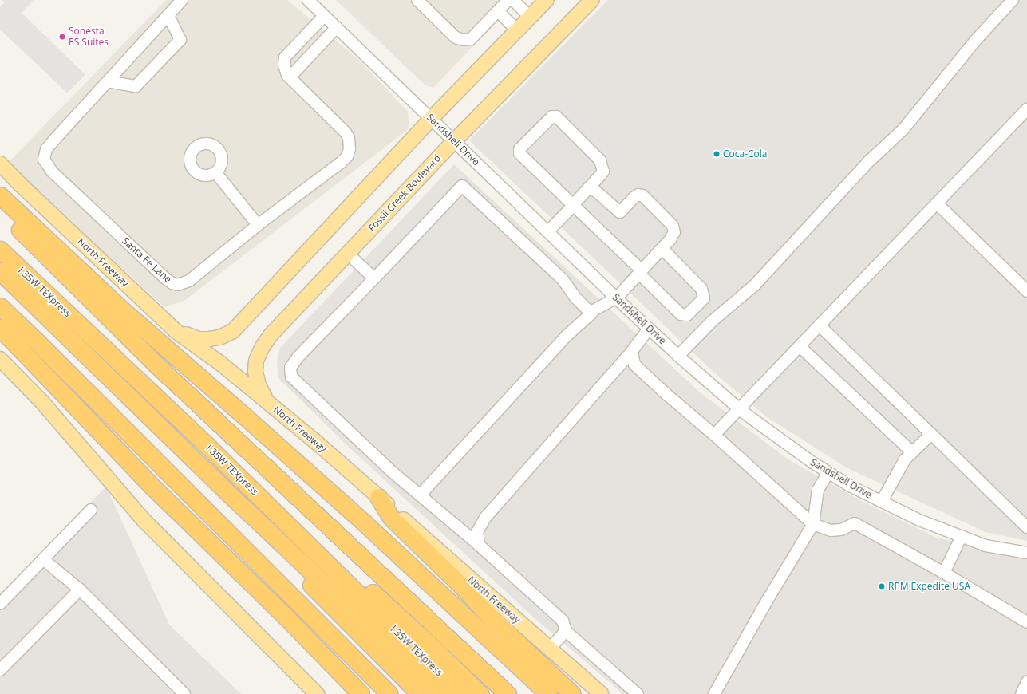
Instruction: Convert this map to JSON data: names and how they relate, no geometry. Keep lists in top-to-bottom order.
{
  "streets": {
    "highway": ["I 35W TEXpress"],
    "main road": ["Fossil Creek Boulevard", "North Freeway"],
    "street": ["Sandshell Drive", "Santa Fe Lane"]
  },
  "crossings": [
    ["Sandshell Drive", "Fossil Creek Boulevard"],
    ["Sandshell Drive", "Santa Fe Lane"],
    ["Fossil Creek Boulevard", "North Freeway"]
  ],
  "places": ["Sonesta ES Suites", "Coca-Cola", "RPM Expedite USA"]
}
